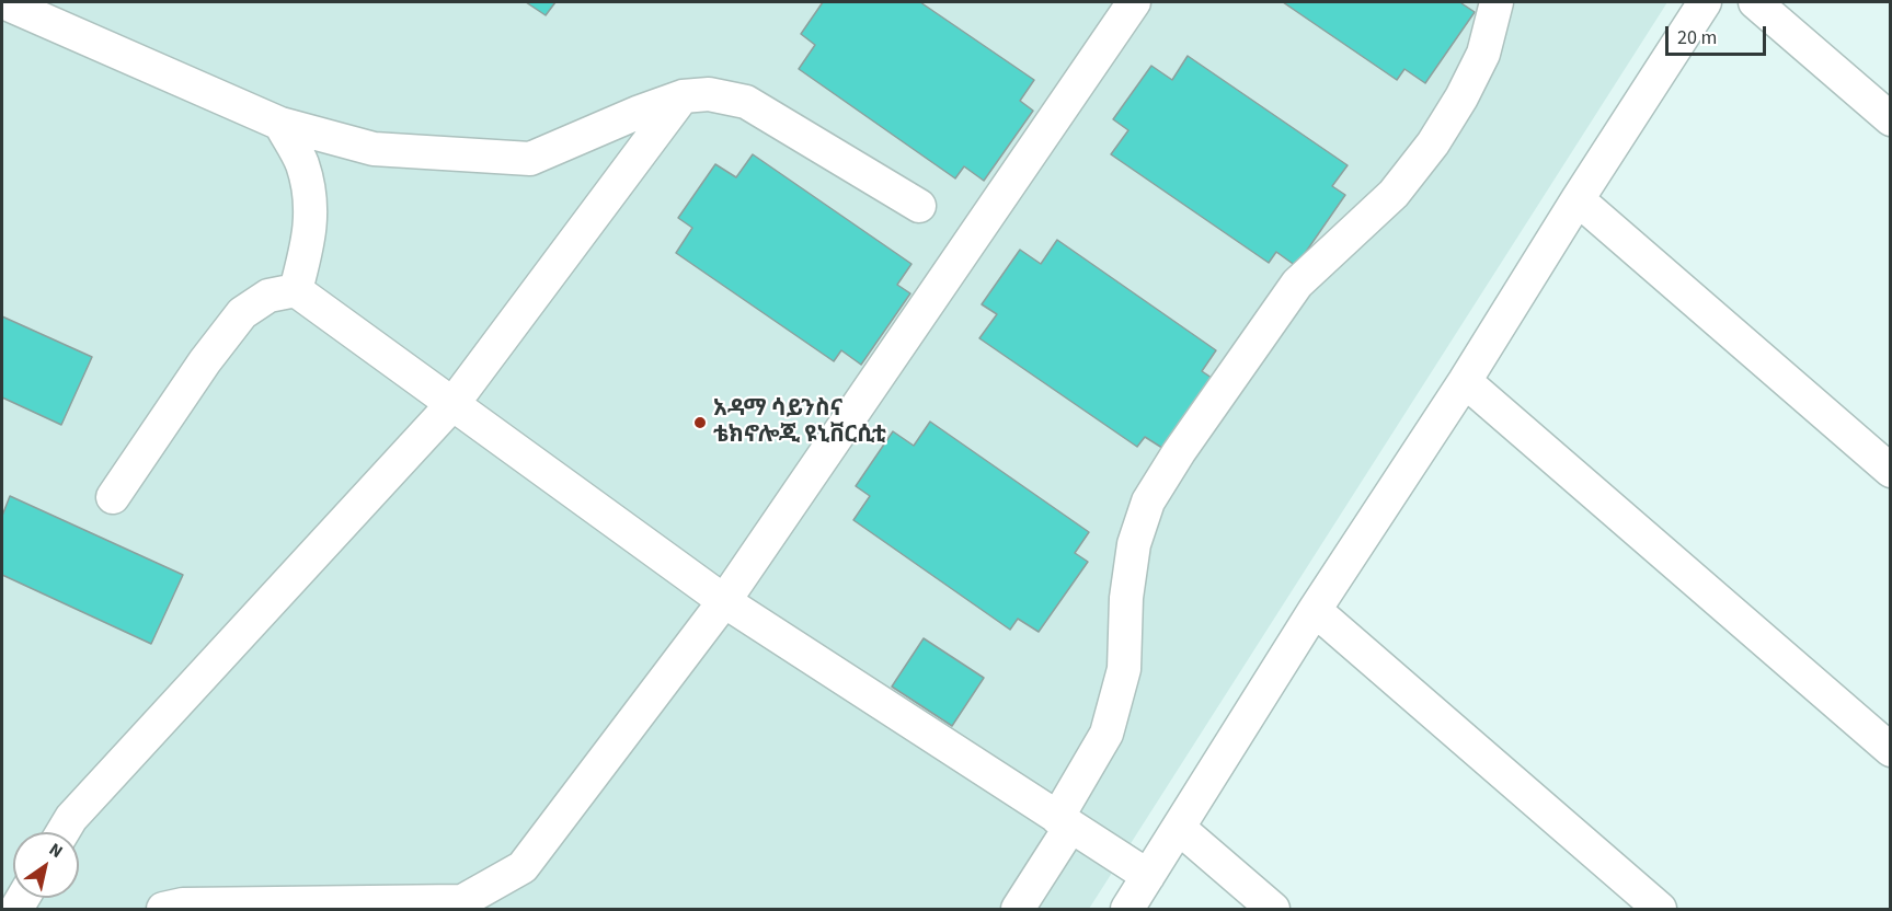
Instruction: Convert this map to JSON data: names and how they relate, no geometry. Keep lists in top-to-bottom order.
{
  "places": ["አዳማ ሳይንስና ቴክኖሎጂ ዩኒቨርሲቲ"],
  "scale_bar": "20 m",
  "north": "top right"
}
